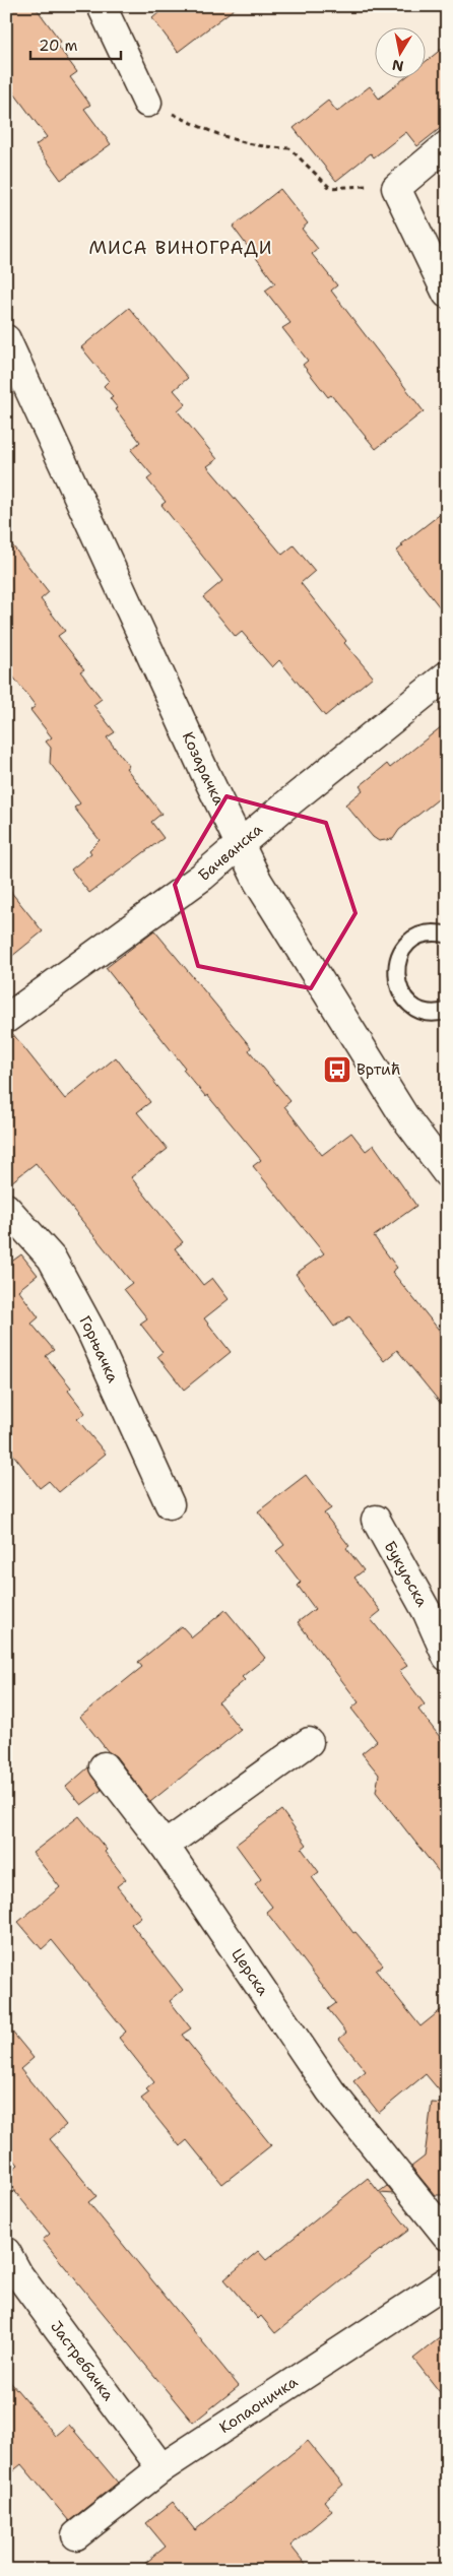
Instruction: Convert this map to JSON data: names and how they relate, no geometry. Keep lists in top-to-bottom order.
{
  "streets": {
    "street": [
      "Козарачка",
      "Бачванска",
      "Горњачка",
      "Букуљска",
      "Церска",
      "Јастребачка",
      "Копаоничка"
    ]
  },
  "crossings": [
    ["Козарачка", "Бачванска"],
    ["Јастребачка", "Копаоничка"]
  ],
  "districts": ["МИСА ВИНОГРАДИ"],
  "places": {
    "bus stop": ["Вртић"]
  },
  "scale_bar": "20 m",
  "north": "bottom"
}
